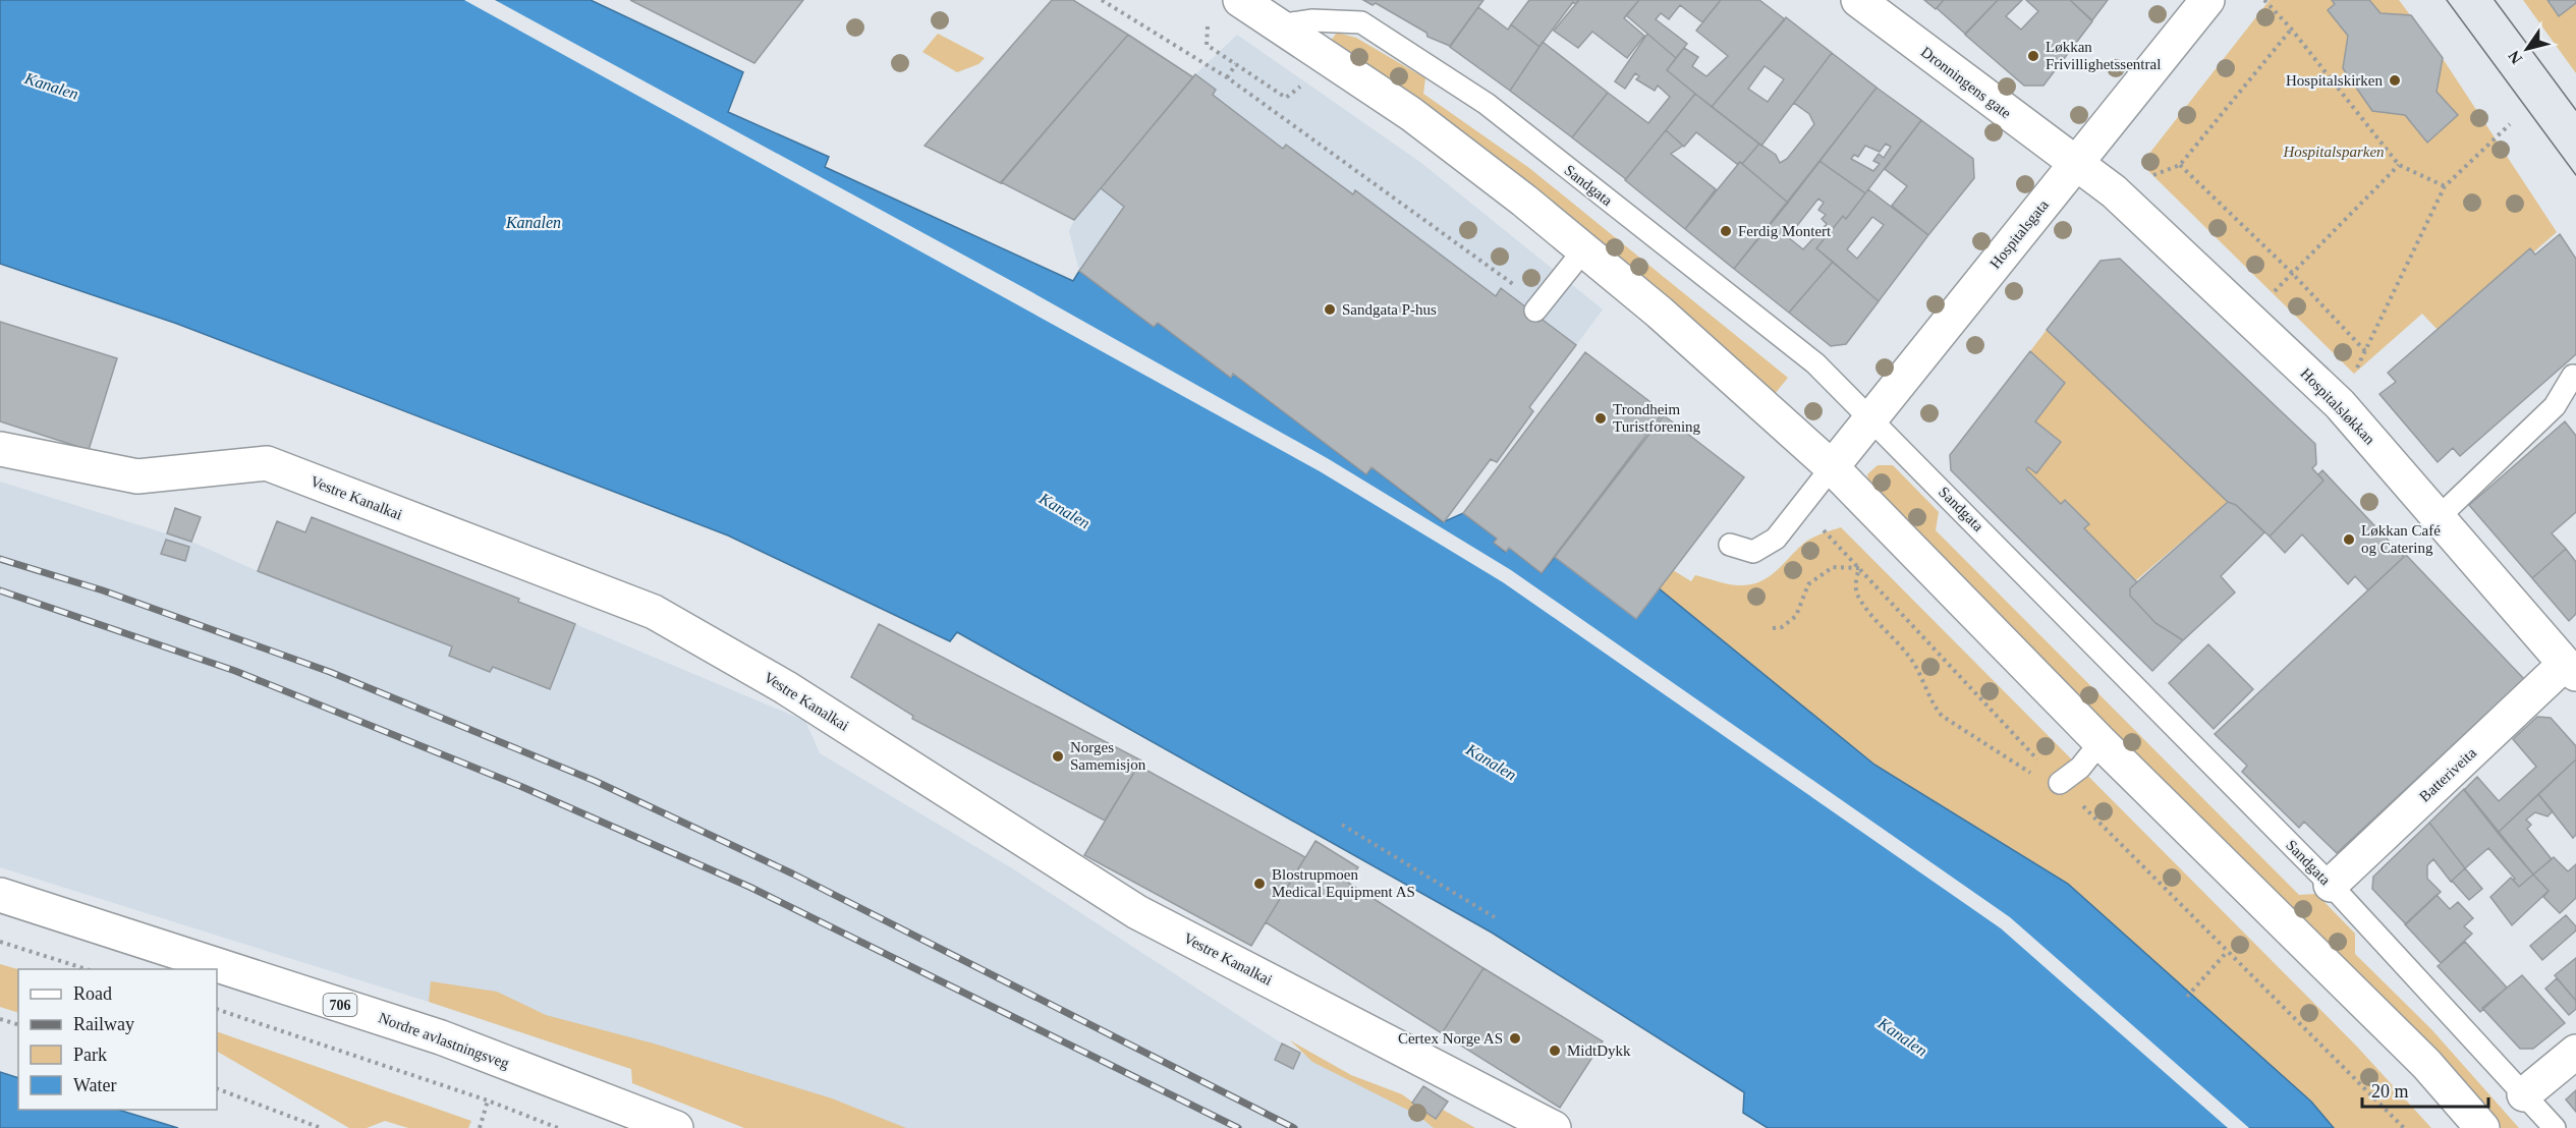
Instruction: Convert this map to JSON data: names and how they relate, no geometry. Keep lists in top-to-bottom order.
{
  "streets": {
    "main road": [
      "Dronningens gate",
      "Hospitalsgata",
      "Hospitalsløkkan",
      "Vestre Kanalkai",
      "Batteriveita",
      "706",
      "Nordre avlastningsveg"
    ],
    "lane": ["Sandgata"]
  },
  "crossings": [
    ["Dronningens gate", "Hospitalsgata"],
    ["Dronningens gate", "Hospitalsløkkan"],
    ["Sandgata", "Hospitalsgata"],
    ["Sandgata", "Batteriveita"],
    ["Hospitalsgata", "Hospitalsløkkan"],
    ["Hospitalsløkkan", "Batteriveita"]
  ],
  "water": ["Kanalen"],
  "parks": ["Hospitalsparken"],
  "places": [
    "Løkkan Frivillighetssentral",
    "Hospitalskirken",
    "Ferdig Montert",
    "Sandgata P-hus",
    "Trondheim Turistforening",
    "Løkkan Café og Catering",
    "Norges Samemisjon",
    "Blostrupmoen Medical Equipment AS",
    "Certex Norge AS",
    "MidtDykk"
  ],
  "legend": [
    "Road",
    "Railway",
    "Park",
    "Water"
  ],
  "scale_bar": "20 m",
  "north": "bottom left"
}
